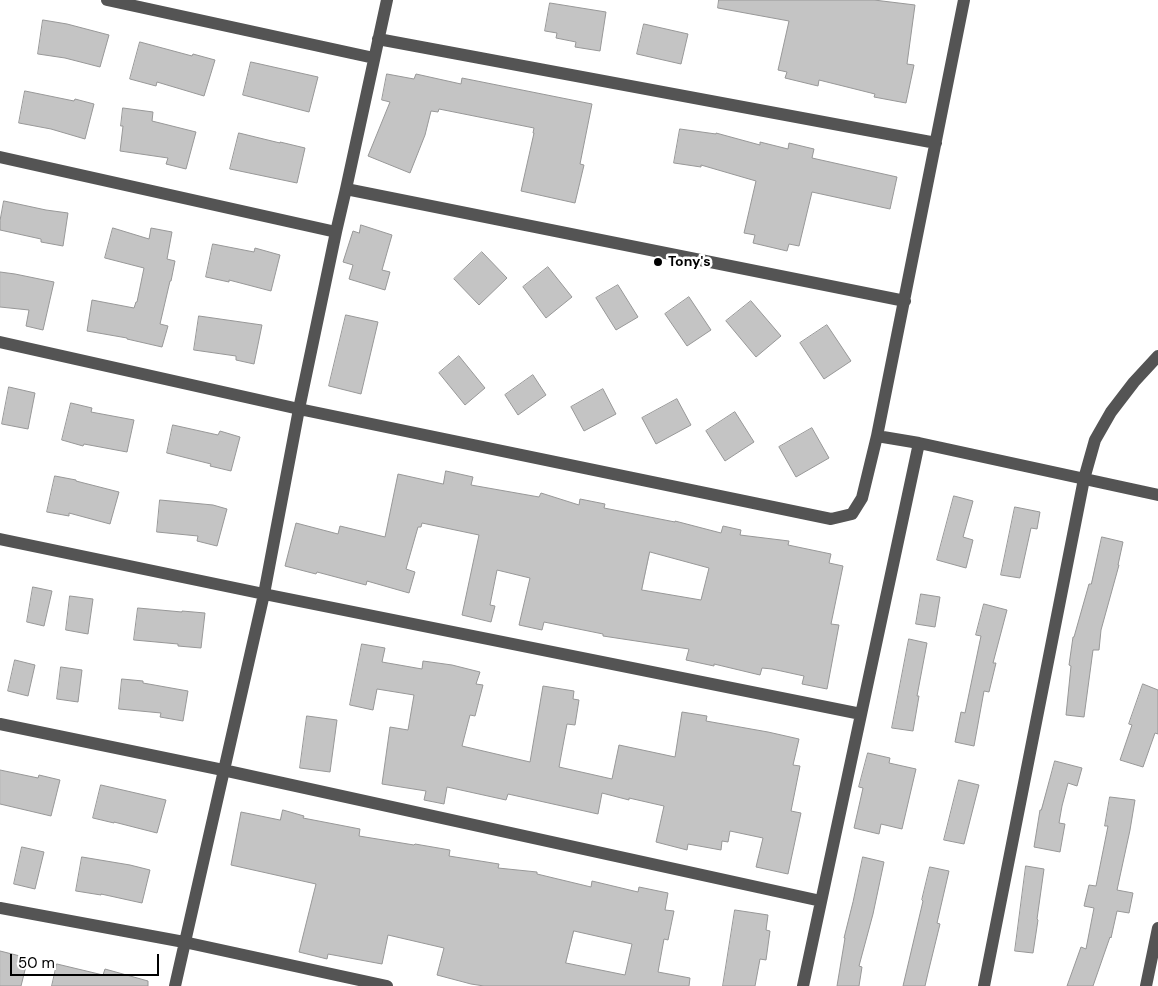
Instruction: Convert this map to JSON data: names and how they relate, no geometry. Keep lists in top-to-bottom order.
{
  "places": ["Tony's"],
  "scale_bar": "50 m"
}
